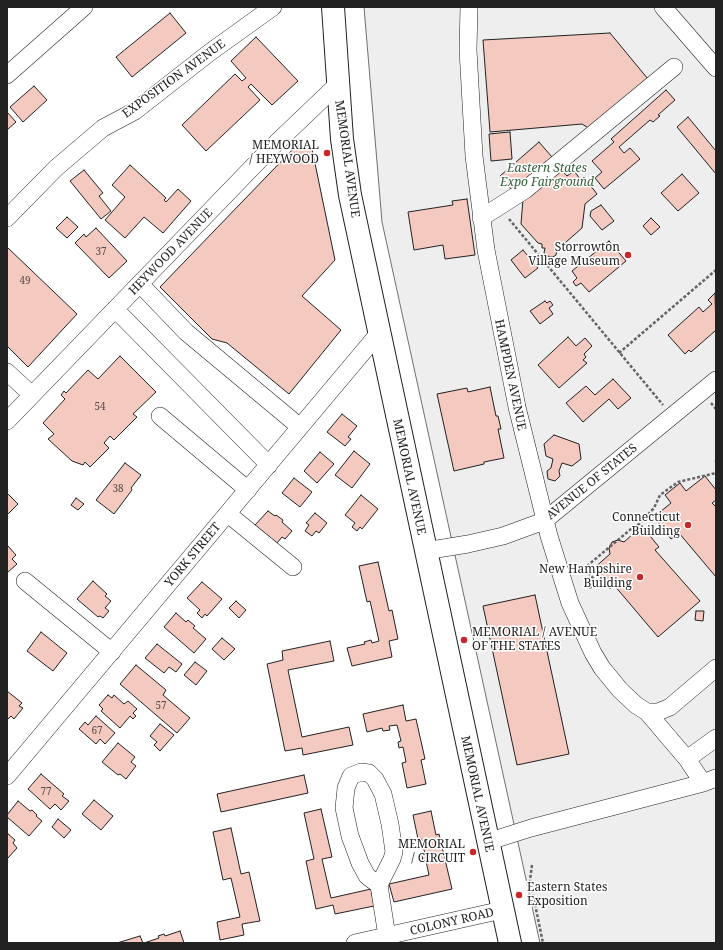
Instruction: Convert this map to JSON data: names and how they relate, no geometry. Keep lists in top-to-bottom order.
{
  "streets": {
    "main road": ["MEMORIAL AVENUE"],
    "street": [
      "EXPOSITION AVENUE",
      "HEYWOOD AVENUE",
      "HAMPDEN AVENUE",
      "AVENUE OF STATES",
      "YORK STREET",
      "COLONY ROAD"
    ]
  },
  "crossings": [
    ["MEMORIAL AVENUE", "HEYWOOD AVENUE"],
    ["MEMORIAL AVENUE", "AVENUE OF STATES"],
    ["MEMORIAL AVENUE", "YORK STREET"],
    ["MEMORIAL AVENUE", "COLONY ROAD"],
    ["HAMPDEN AVENUE", "AVENUE OF STATES"]
  ],
  "parks": ["Eastern States Expo Fairground"],
  "places": [
    "MEMORIAL / HEYWOOD",
    "Storrowton Village Museum",
    "Connecticut Building",
    "New Hampshire Building",
    "MEMORIAL / AVENUE OF THE STATES",
    "MEMORIAL / CIRCUIT",
    "Eastern States Exposition"
  ],
  "house_numbers": [
    "37",
    "49",
    "54",
    "38",
    "57",
    "67",
    "77"
  ]
}
